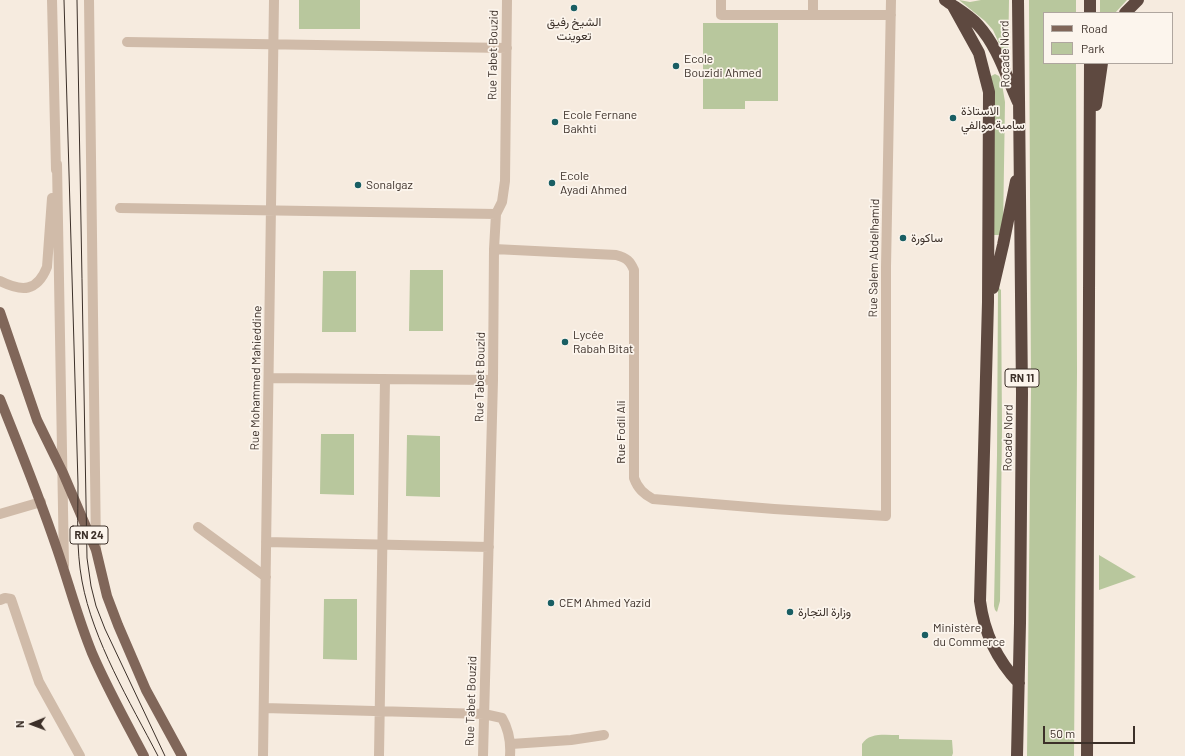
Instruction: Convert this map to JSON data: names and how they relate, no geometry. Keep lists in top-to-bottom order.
{
  "streets": {
    "highway": ["Rocade Nord", "RN 11"],
    "main road": ["RN 24"],
    "street": [
      "Rue Tabet Bouzid",
      "Rue Salem Abdelhamid",
      "Rue Mohammed Mahieddine",
      "Rue Fodil Ali"
    ]
  },
  "crossings": [
    ["Rue Tabet Bouzid", "Rue Fodil Ali"],
    ["Rue Salem Abdelhamid", "Rue Fodil Ali"]
  ],
  "places": [
    "الشيخ رفيق تعوينت",
    "Ecole Bouzidi Ahmed",
    "الاستاذة سامية موالفي",
    "Ecole Fernane Bakhti",
    "Ecole Ayadi Ahmed",
    "Sonalgaz",
    "ساكورة",
    "Lycée Rabah Bitat",
    "CEM Ahmed Yazid",
    "وزارة التجارة",
    "Ministère du Commerce"
  ],
  "legend": ["Road", "Park"],
  "scale_bar": "50 m",
  "north": "left"
}
